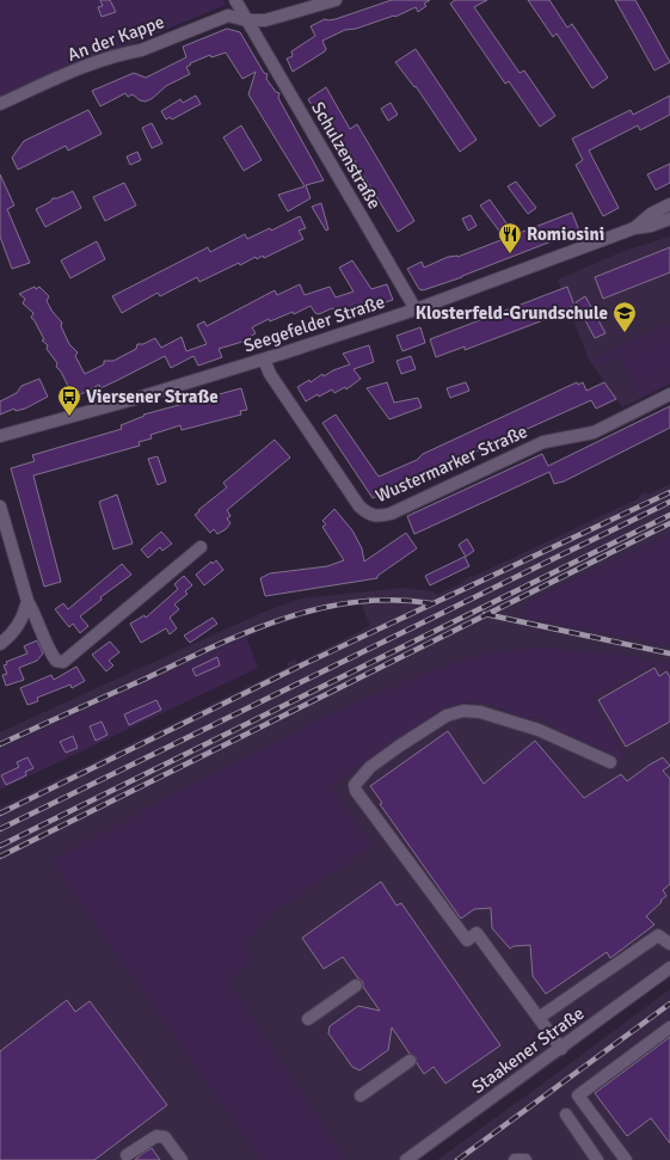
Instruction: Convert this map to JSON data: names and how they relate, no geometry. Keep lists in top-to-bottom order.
{
  "streets": {
    "street": [
      "An der Kappe",
      "Schulzenstraße",
      "Seegefelder Straße",
      "Wustermarker Straße",
      "Staakener Straße"
    ]
  },
  "crossings": [
    ["An der Kappe", "Schulzenstraße"],
    ["Schulzenstraße", "Seegefelder Straße"],
    ["Seegefelder Straße", "Wustermarker Straße"]
  ],
  "places": {
    "restaurant": ["Romiosini"],
    "school or university": ["Klosterfeld-Grundschule"],
    "bus stop": ["Viersener Straße"]
  }
}
